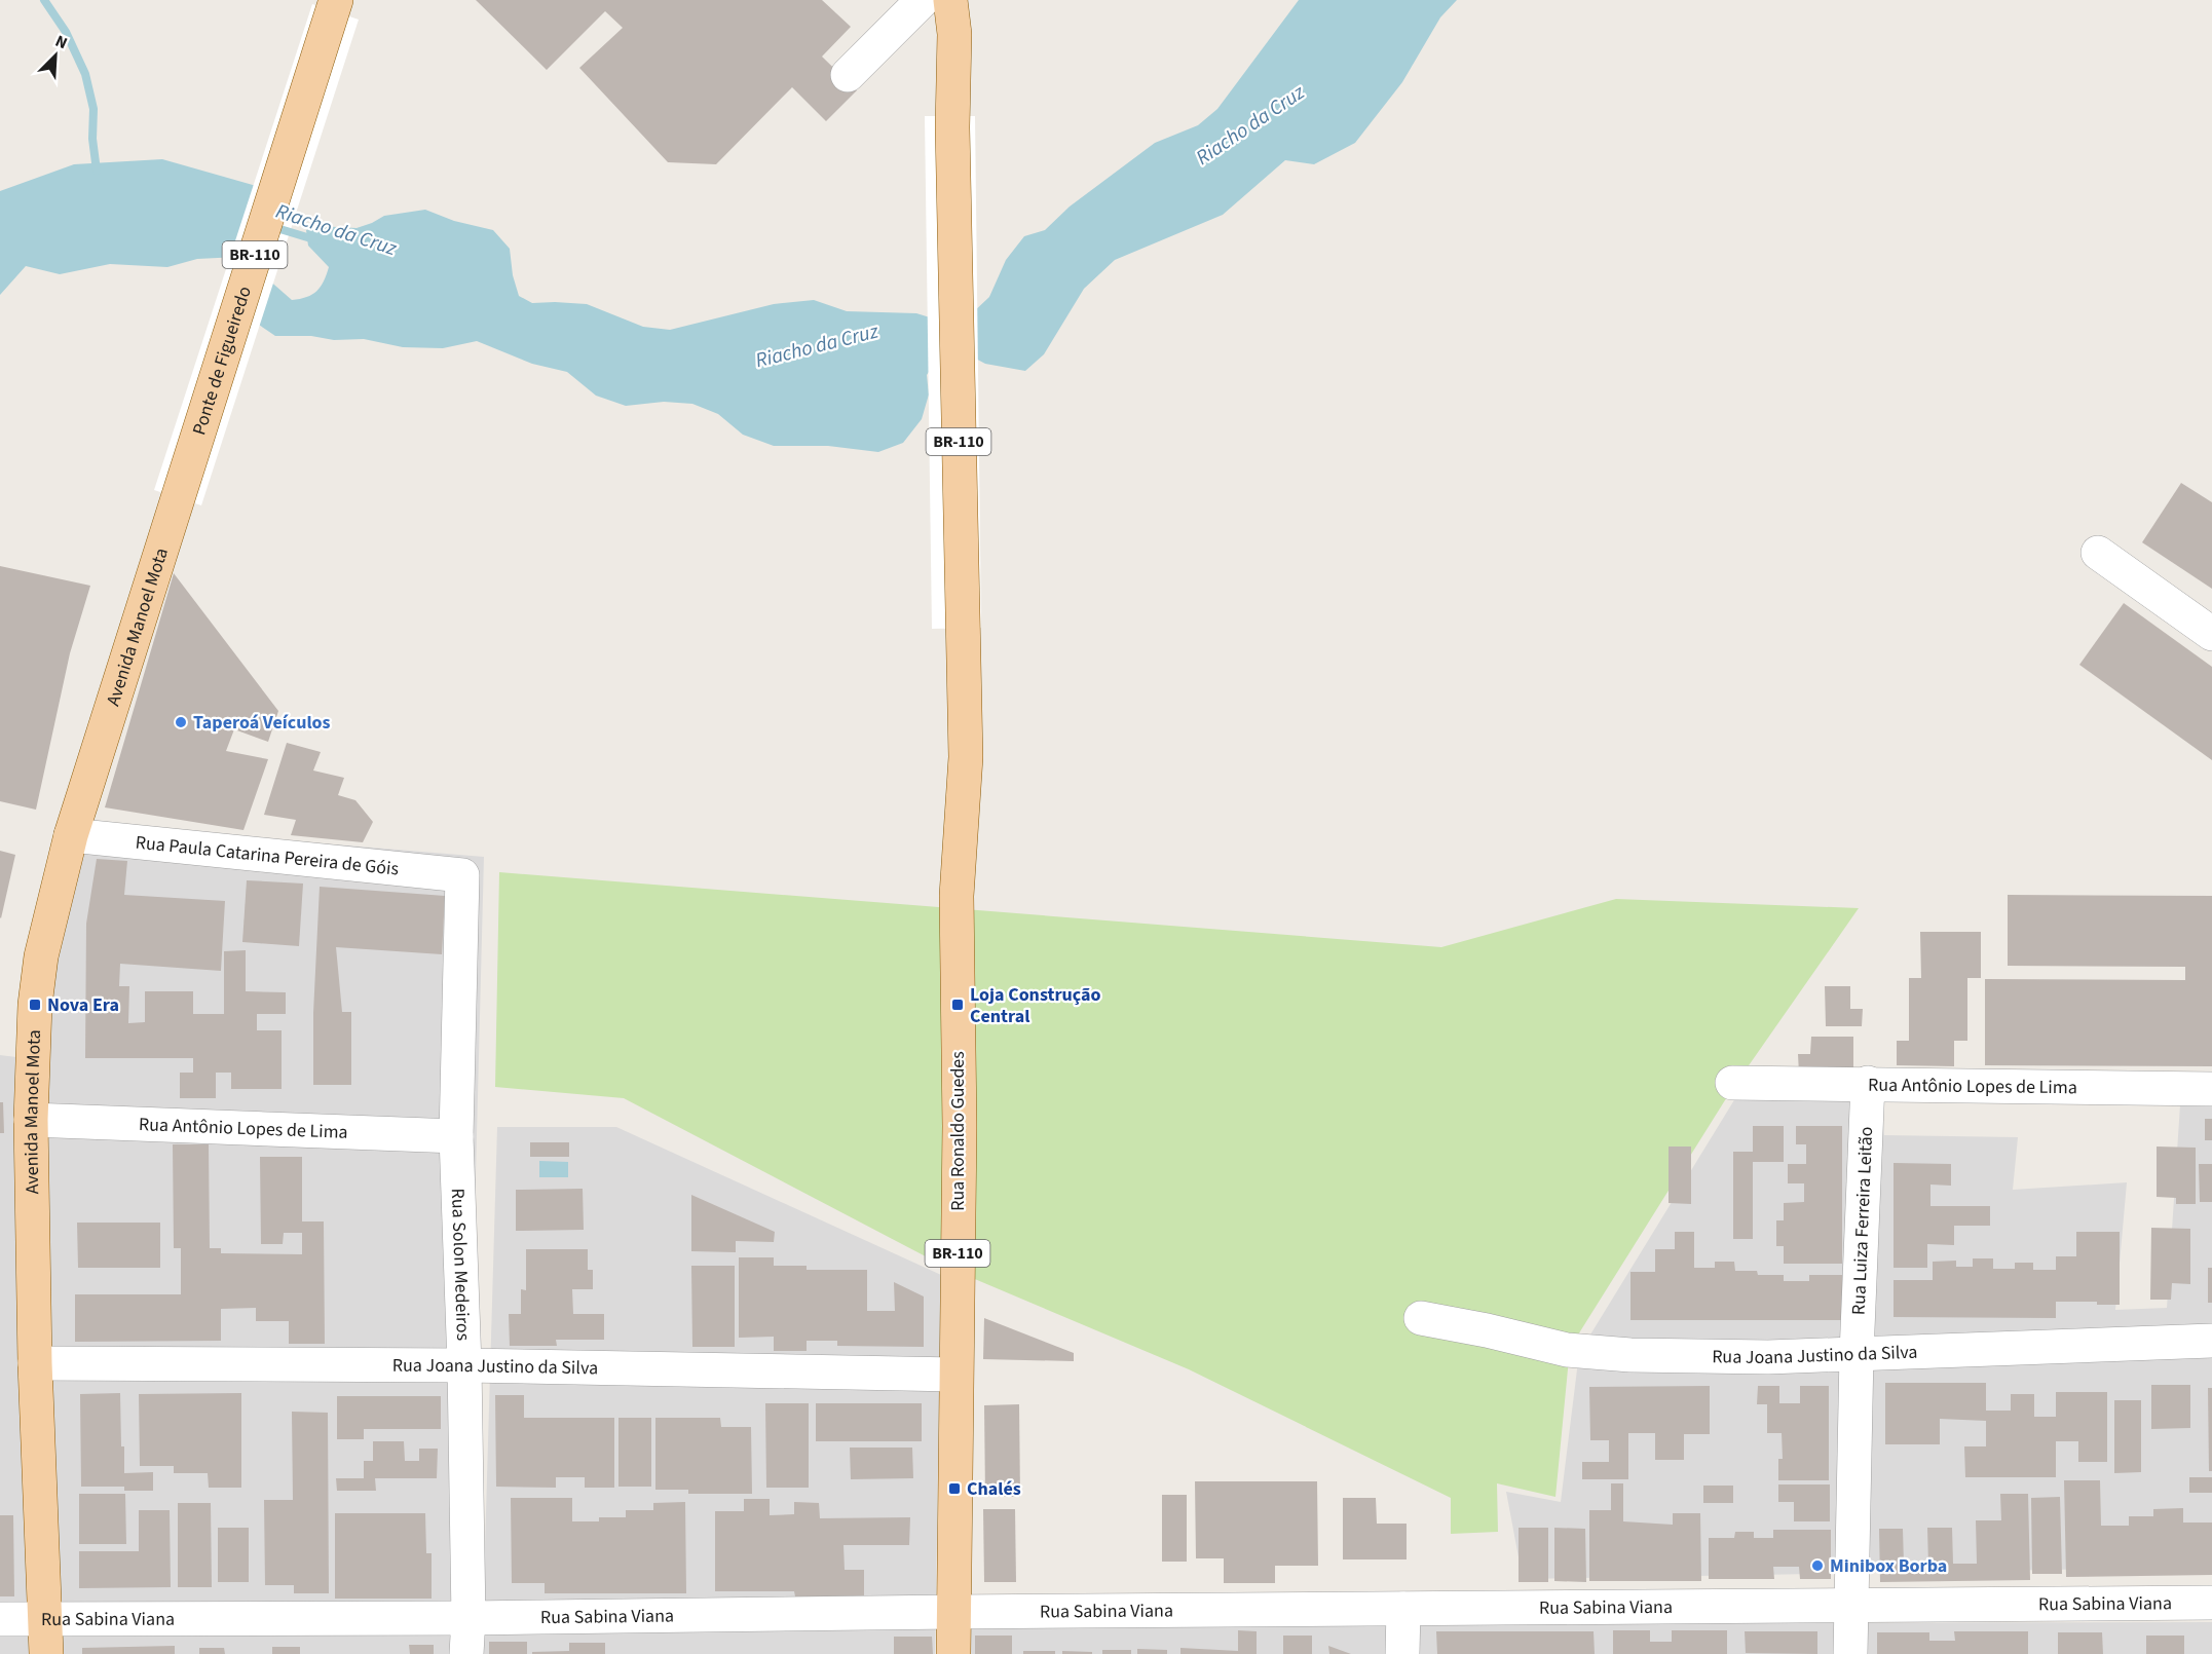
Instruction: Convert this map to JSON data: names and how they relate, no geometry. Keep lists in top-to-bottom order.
{
  "streets": {
    "main road": [
      "BR-110",
      "Ponte de Figueiredo",
      "Avenida Manoel Mota",
      "Rua Ronaldo Guedes"
    ],
    "street": [
      "Rua Paula Catarina Pereira de Góis",
      "Rua Antônio Lopes de Lima",
      "Rua Luiza Ferreira Leitão",
      "Rua Solon Medeiros",
      "Rua Joana Justino da Silva",
      "Rua Sabina Viana"
    ]
  },
  "crossings": [
    ["Ponte de Figueiredo", "Avenida Manoel Mota"],
    ["Avenida Manoel Mota", "Rua Paula Catarina Pereira de Góis"],
    ["Avenida Manoel Mota", "Rua Antônio Lopes de Lima"],
    ["Avenida Manoel Mota", "Rua Joana Justino da Silva"],
    ["Avenida Manoel Mota", "Rua Sabina Viana"],
    ["Rua Paula Catarina Pereira de Góis", "Rua Solon Medeiros"],
    ["Rua Antônio Lopes de Lima", "Rua Luiza Ferreira Leitão"],
    ["Rua Antônio Lopes de Lima", "Rua Solon Medeiros"],
    ["Rua Ronaldo Guedes", "Rua Joana Justino da Silva"],
    ["Rua Ronaldo Guedes", "Rua Sabina Viana"],
    ["Rua Luiza Ferreira Leitão", "Rua Joana Justino da Silva"],
    ["Rua Luiza Ferreira Leitão", "Rua Sabina Viana"],
    ["Rua Solon Medeiros", "Rua Joana Justino da Silva"],
    ["Rua Solon Medeiros", "Rua Sabina Viana"]
  ],
  "water": ["Riacho da Cruz"],
  "places": {
    "other": ["Taperoá Veículos", "Minibox Borba"],
    "transit": ["Nova Era", "Loja Construção Central", "Chalés"]
  },
  "north": "top right"
}
